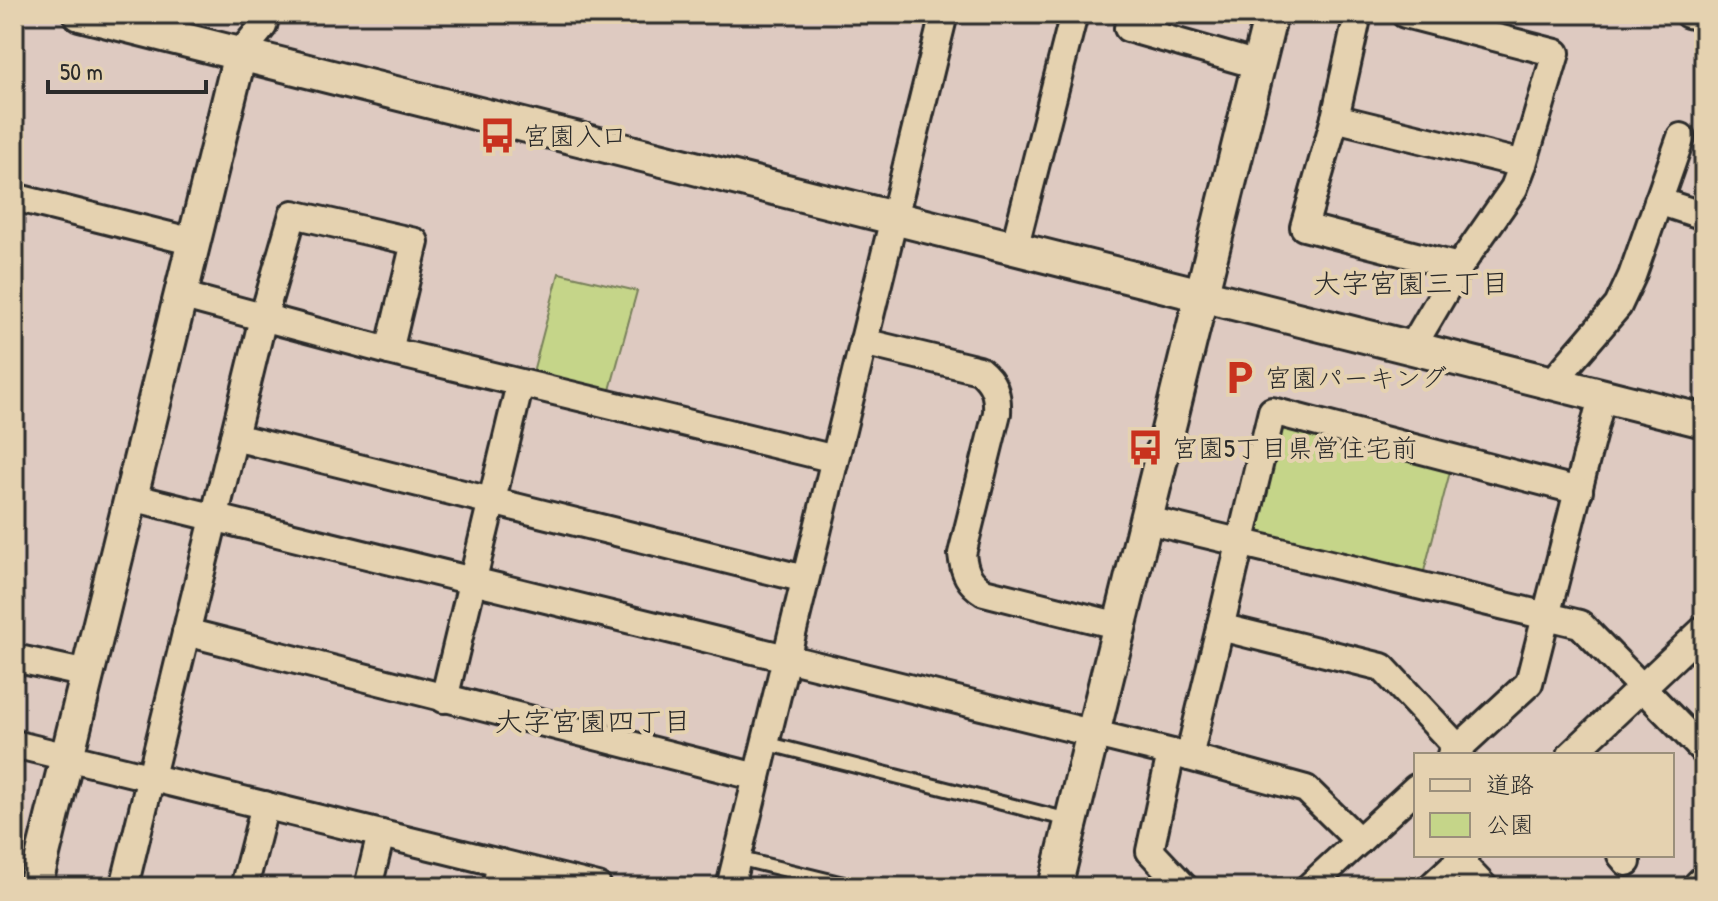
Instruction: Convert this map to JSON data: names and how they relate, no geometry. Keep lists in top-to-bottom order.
{
  "districts": ["大字宮園三丁目", "大字宮園四丁目"],
  "places": {
    "bus stop": ["宮園入口", "宮園5丁目県営住宅前"],
    "parking": ["宮園パーキング"]
  },
  "legend": ["道路", "公園"],
  "scale_bar": "50 m"
}
